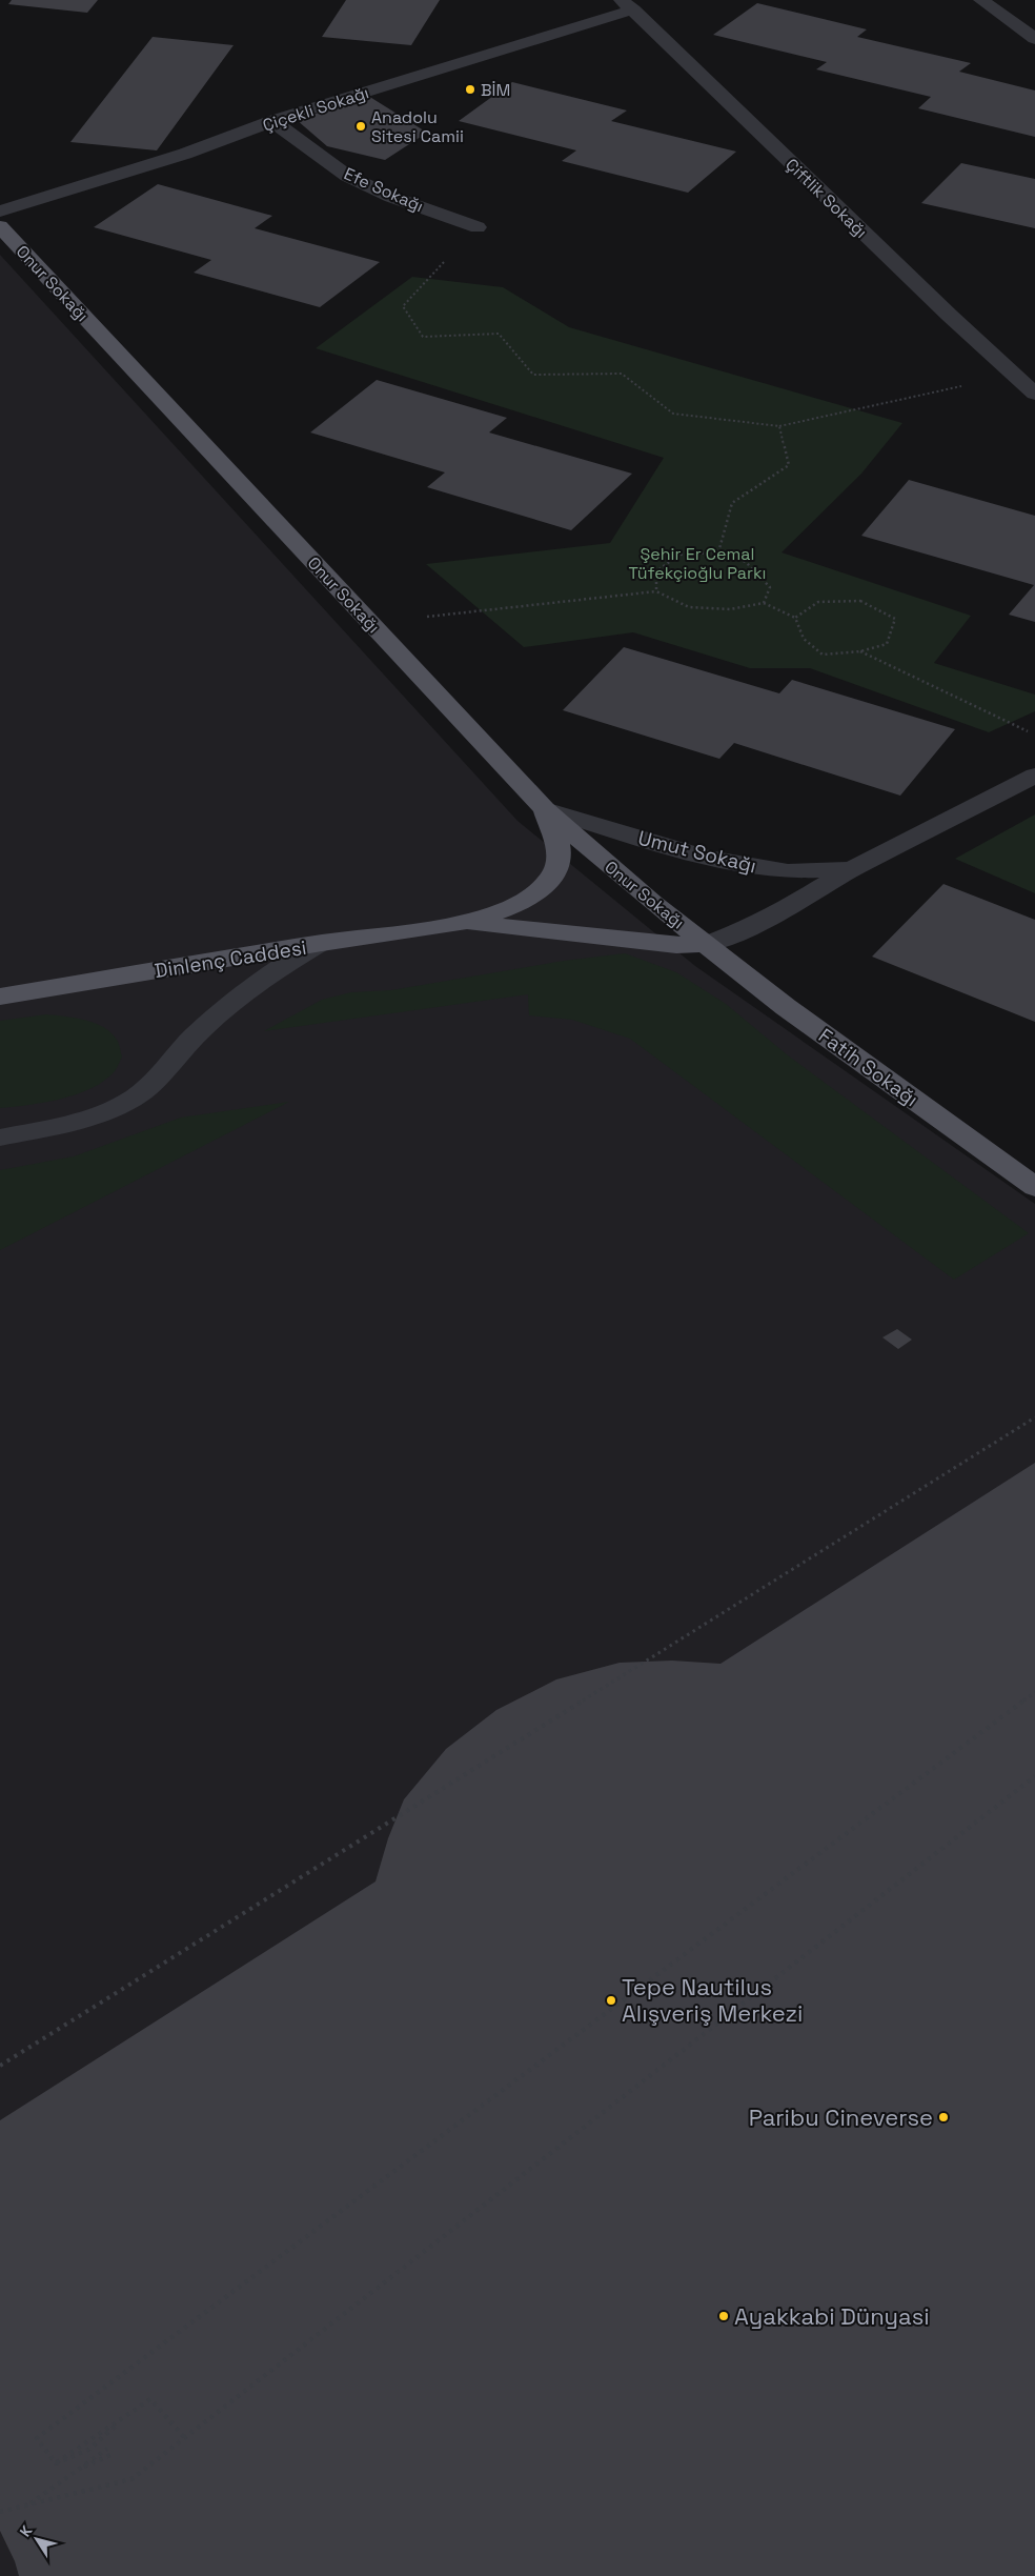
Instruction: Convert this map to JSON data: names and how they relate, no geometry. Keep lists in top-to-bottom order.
{
  "streets": {
    "main road": ["Onur Sokağı", "Dinlenç Caddesi", "Fatih Sokağı"],
    "street": [
      "Çiçekli Sokağı",
      "Efe Sokağı",
      "Çiftlik Sokağı",
      "Umut Sokağı"
    ]
  },
  "crossings": [
    ["Çiçekli Sokağı", "Efe Sokağı"],
    ["Çiçekli Sokağı", "Çiftlik Sokağı"],
    ["Onur Sokağı", "Umut Sokağı"],
    ["Onur Sokağı", "Dinlenç Caddesi"],
    ["Onur Sokağı", "Fatih Sokağı"],
    ["Umut Sokağı", "Dinlenç Caddesi"],
    ["Umut Sokağı", "Fatih Sokağı"],
    ["Dinlenç Caddesi", "Fatih Sokağı"]
  ],
  "parks": ["Şehir Er Cemal Tüfekçioğlu Parkı"],
  "places": [
    "BİM",
    "Anadolu Sitesi Camii",
    "Tepe Nautilus Alışveriş Merkezi",
    "Paribu Cineverse",
    "Ayakkabi Dünyasi"
  ],
  "north": "top left"
}
